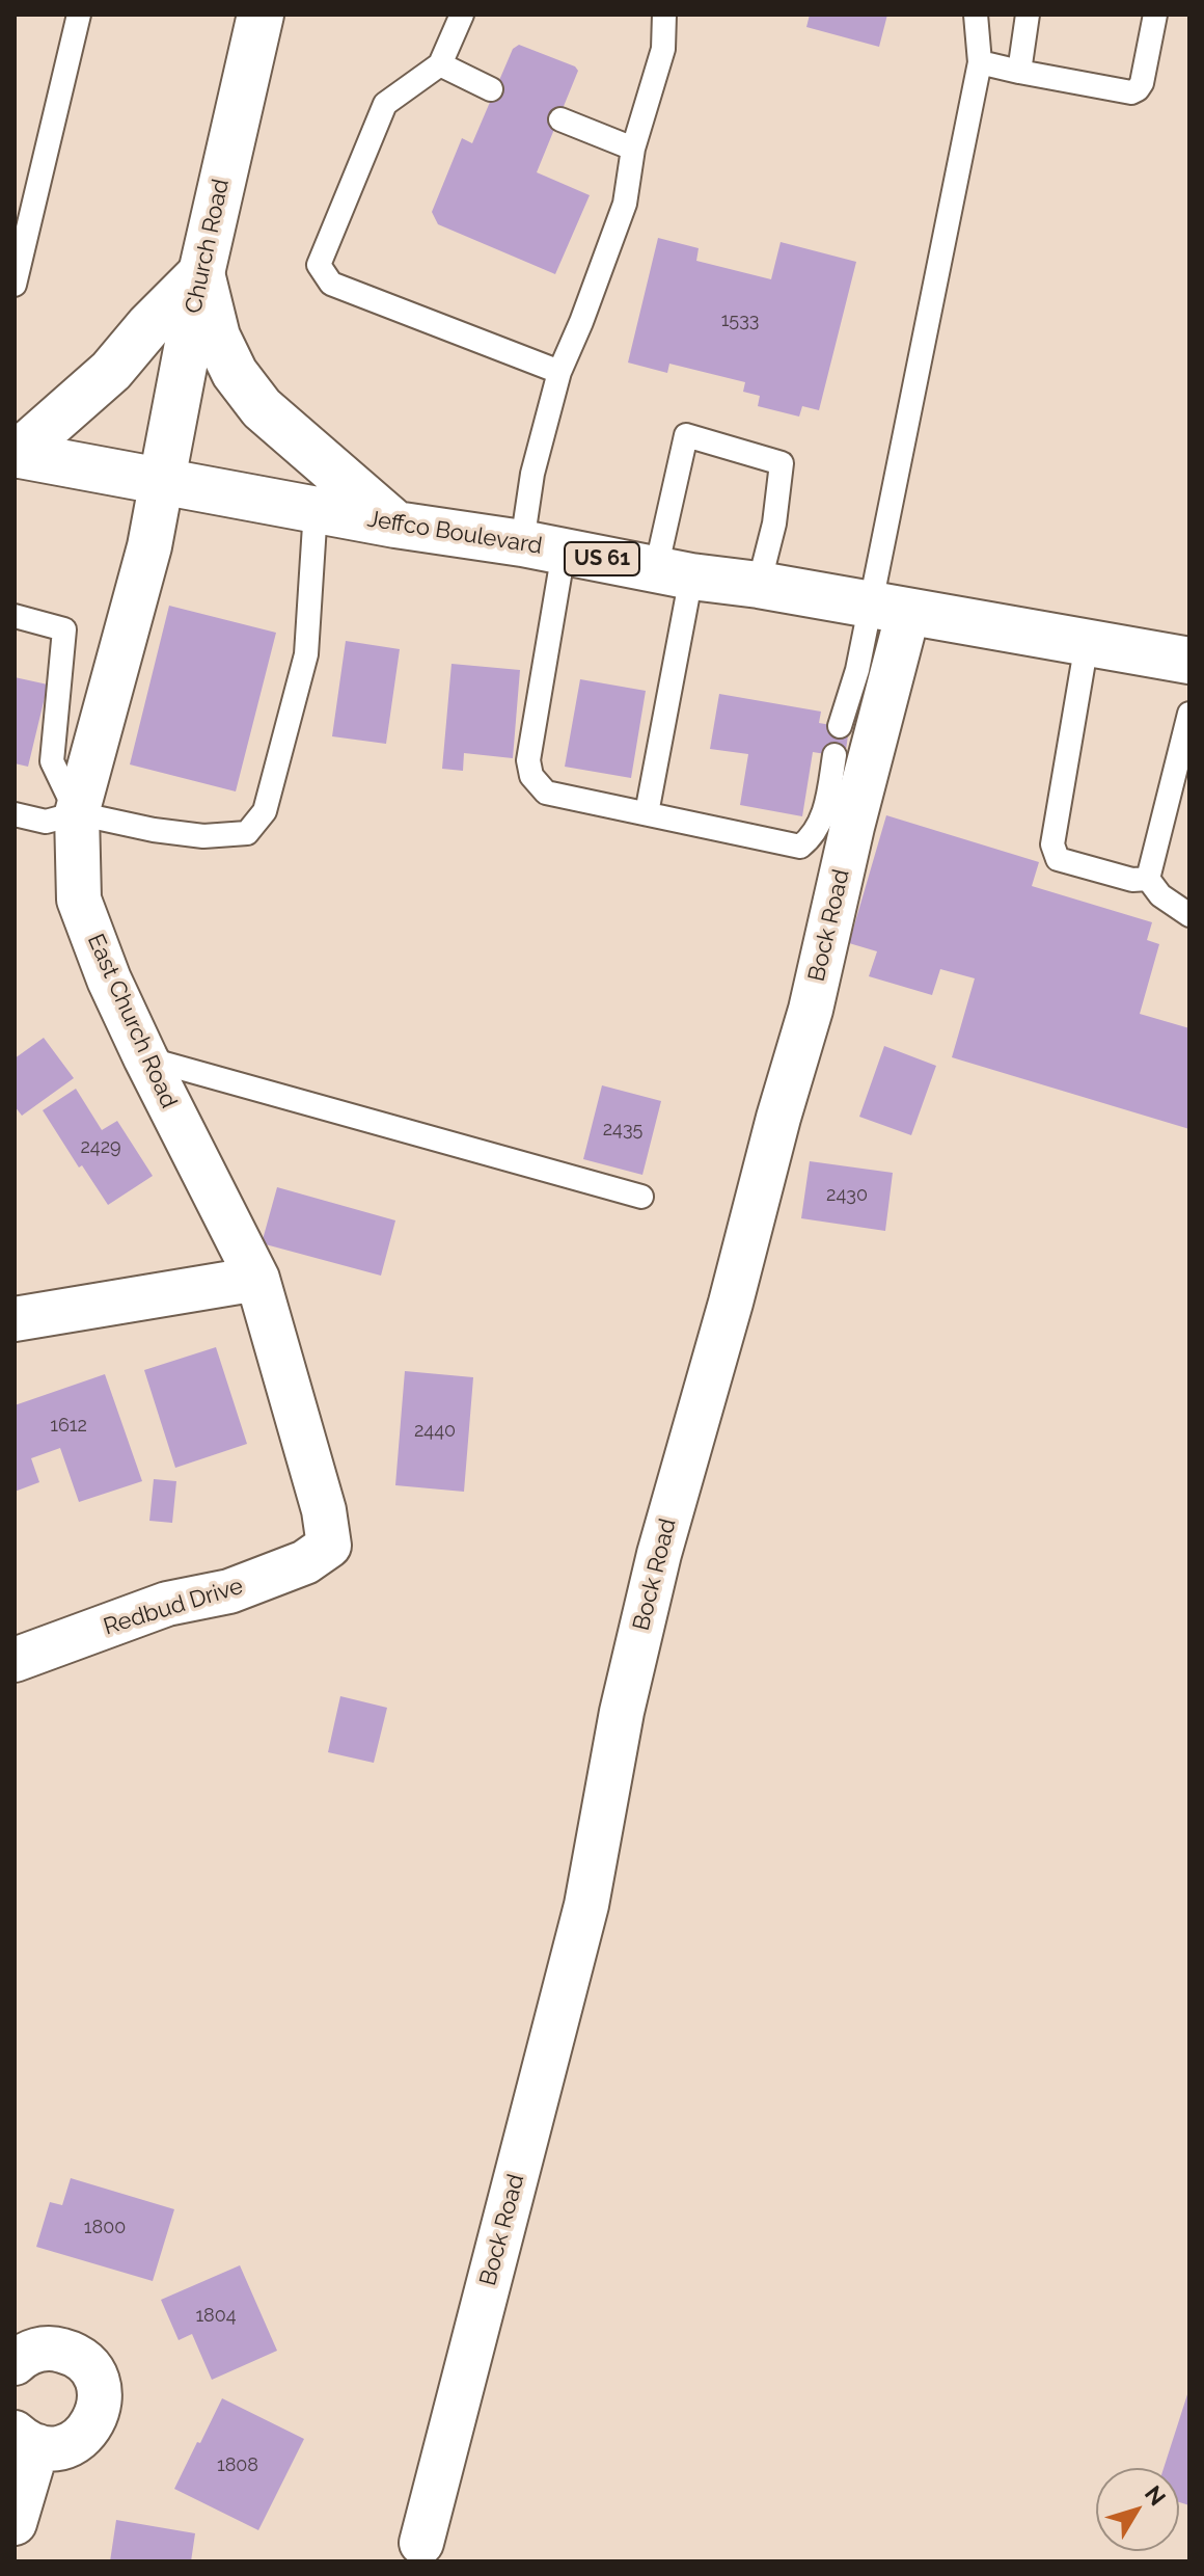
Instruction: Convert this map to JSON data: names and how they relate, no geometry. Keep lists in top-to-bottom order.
{
  "streets": {
    "main road": ["Church Road", "Jeffco Boulevard", "US 61"],
    "street": ["Bock Road", "East Church Road", "Redbud Drive"]
  },
  "crossings": [
    ["Church Road", "Jeffco Boulevard"],
    ["Church Road", "East Church Road"],
    ["Jeffco Boulevard", "Bock Road"],
    ["Jeffco Boulevard", "East Church Road"],
    ["East Church Road", "Redbud Drive"]
  ],
  "house_numbers": [
    "1533",
    "2435",
    "2429",
    "2430",
    "1612",
    "2440",
    "1800",
    "1804",
    "1808"
  ],
  "north": "top right"
}
